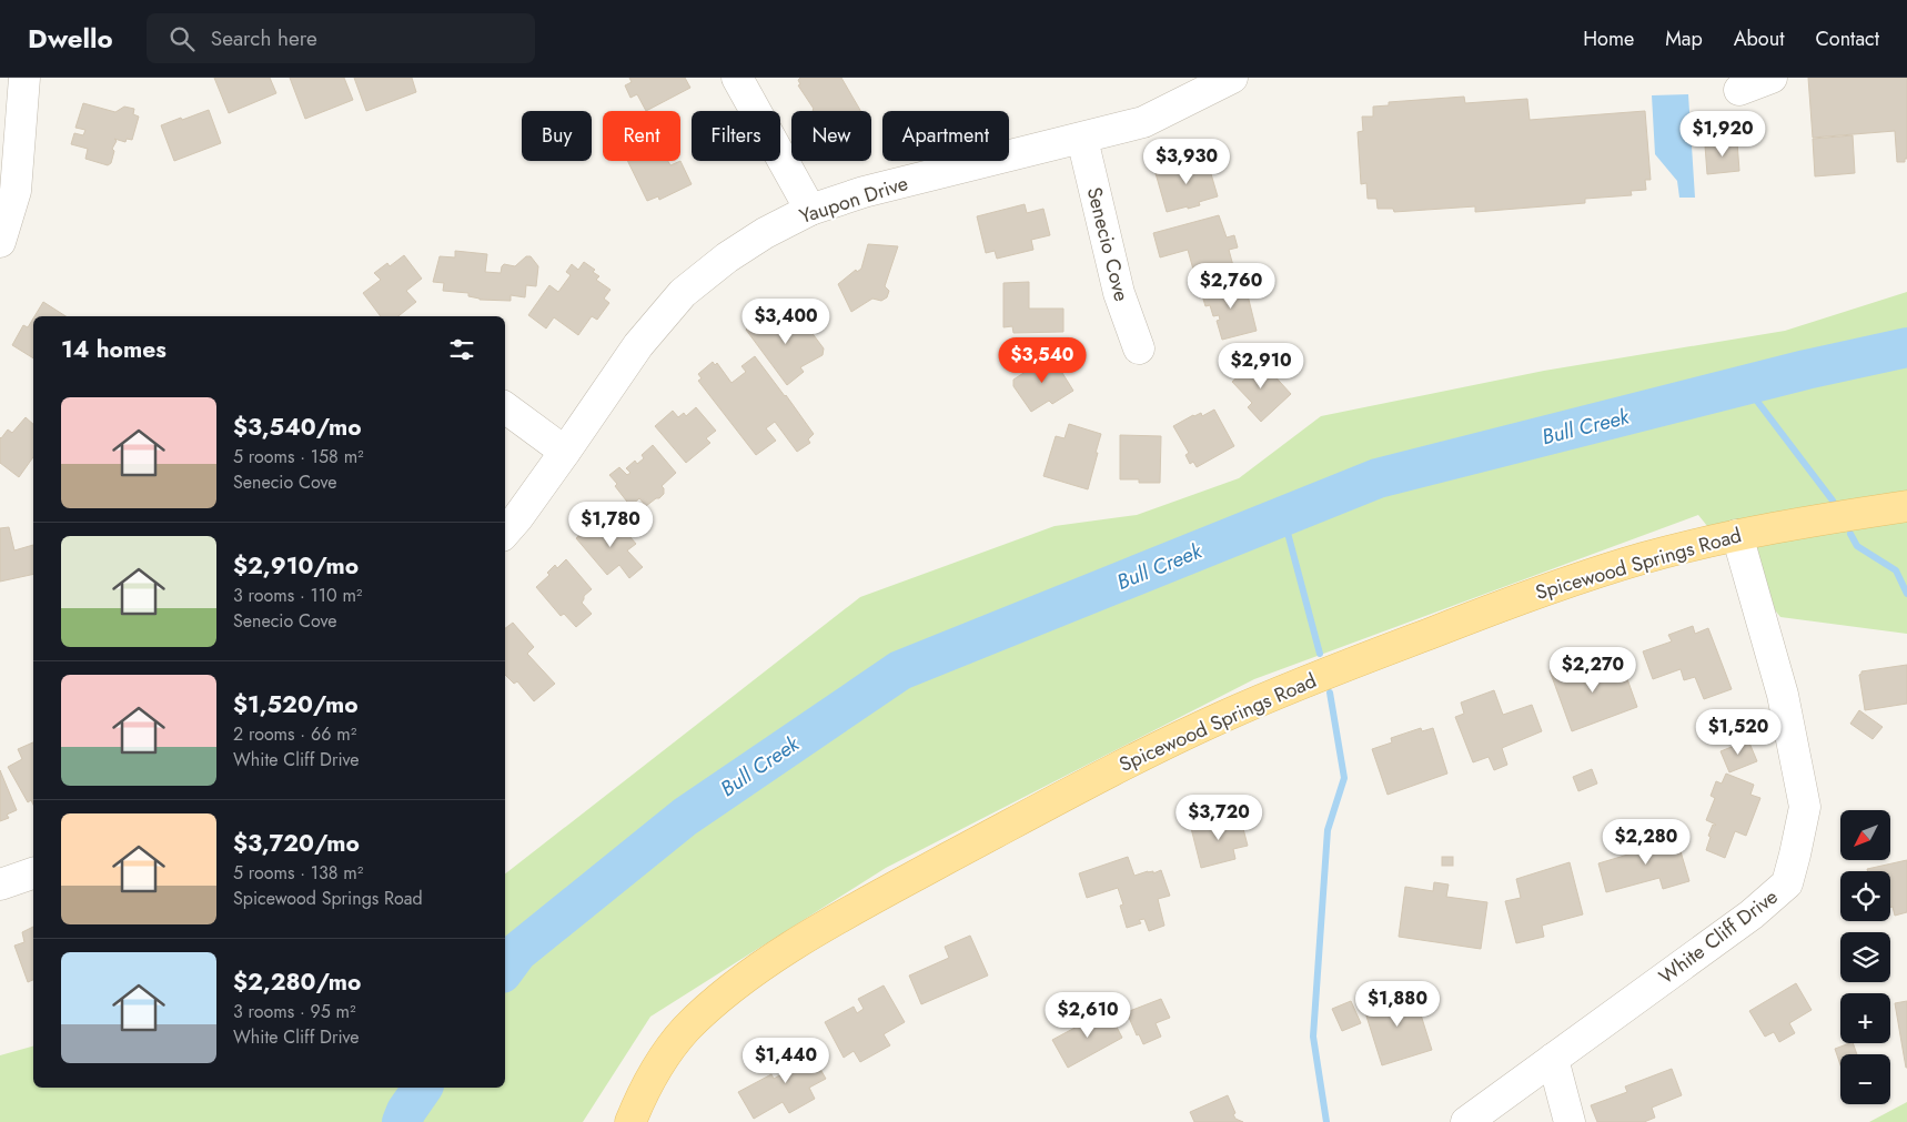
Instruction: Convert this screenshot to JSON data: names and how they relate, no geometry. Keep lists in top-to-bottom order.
{
  "streets": {
    "main road": ["Spicewood Springs Road"],
    "street": ["Yaupon Drive", "Senecio Cove", "White Cliff Drive"]
  },
  "crossings": [
    ["Yaupon Drive", "Senecio Cove"],
    ["Spicewood Springs Road", "White Cliff Drive"]
  ],
  "water": ["Bull Creek"],
  "north": "bottom left",
  "page": {
    "header": "Dwello",
    "search": "Search here",
    "nav": [
      "Home",
      "Map",
      "About",
      "Contact"
    ],
    "price": [
      "$1,920",
      "$3,930",
      "$2,760",
      "$3,400",
      "$3,540",
      "$2,910",
      "$1,780",
      "$2,270",
      "$1,520",
      "$3,720",
      "$2,280",
      "$1,880",
      "$2,610",
      "$1,440"
    ],
    "chip": [
      "Buy",
      "Rent",
      "Filters",
      "New",
      "Apartment"
    ],
    "heading": "14 homes",
    "list": [
      {
        "name": "$3,540/mo",
        "note": "5 rooms · 158 m² · Senecio Cove"
      },
      {
        "name": "$2,910/mo",
        "note": "3 rooms · 110 m² · Senecio Cove"
      },
      {
        "name": "$1,520/mo",
        "note": "2 rooms · 66 m² · White Cliff Drive"
      },
      {
        "name": "$3,720/mo",
        "note": "5 rooms · 138 m² · Spicewood Springs Road"
      },
      {
        "name": "$2,280/mo",
        "note": "3 rooms · 95 m² · White Cliff Drive"
      }
    ],
    "map_buttons": ["+", "−"]
  }
}
